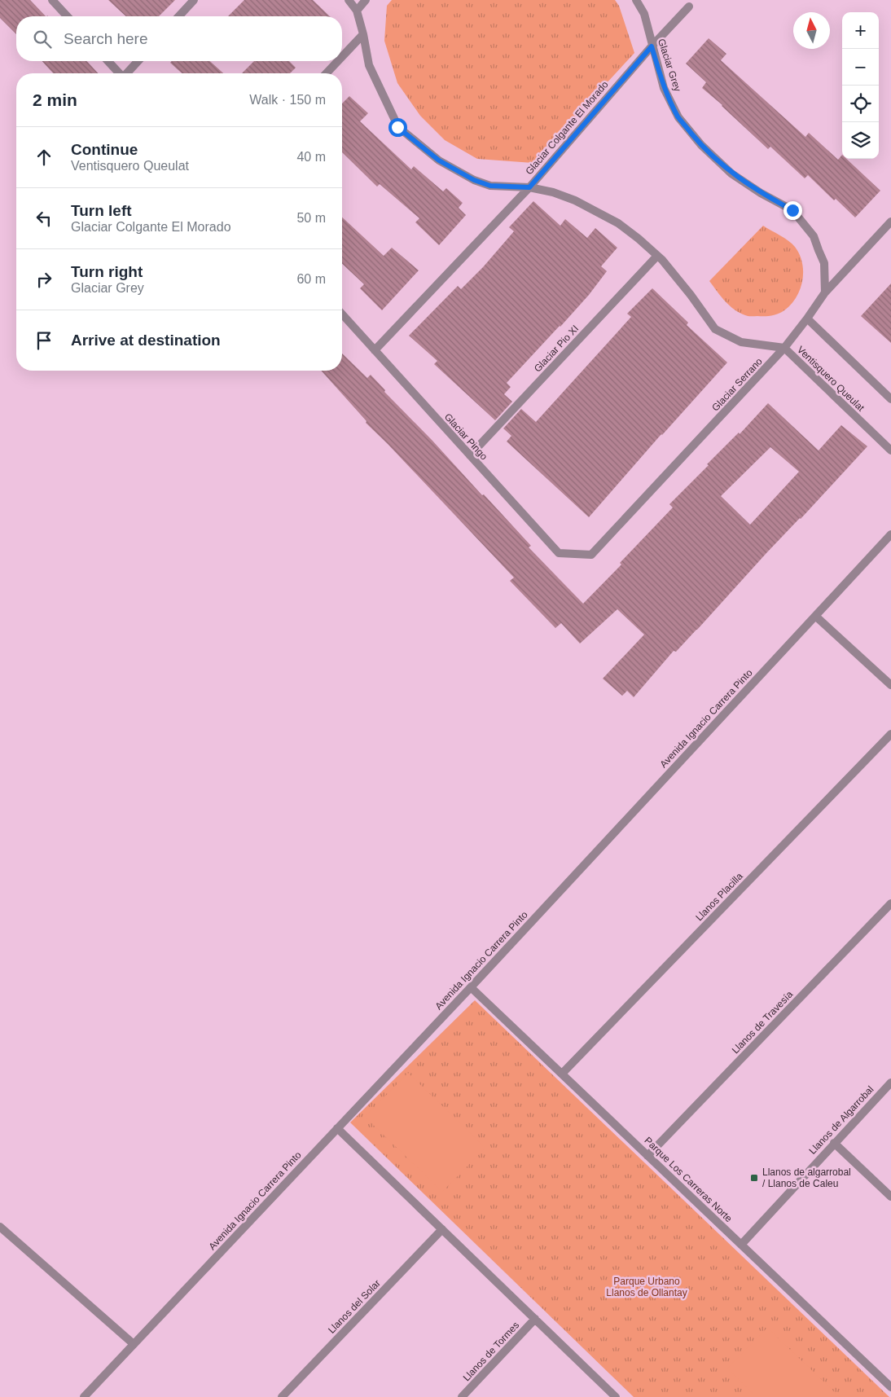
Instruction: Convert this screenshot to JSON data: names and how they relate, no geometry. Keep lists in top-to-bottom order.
{
  "streets": {
    "street": [
      "Glaciar Grey",
      "Glaciar Colgante El Morado",
      "Glaciar Pio XI",
      "Ventisquero Queulat",
      "Glaciar Serrano",
      "Glaciar Pingo",
      "Avenida Ignacio Carrera Pinto",
      "Llanos Placilla",
      "Llanos de Travesía",
      "Llanos de Algarrobal",
      "Parque Los Carreras Norte",
      "Llanos del Solar",
      "Llanos de Tormes"
    ]
  },
  "crossings": [
    ["Glaciar Grey", "Glaciar Colgante El Morado"],
    ["Glaciar Grey", "Glaciar Serrano"],
    ["Glaciar Colgante El Morado", "Ventisquero Queulat"],
    ["Glaciar Colgante El Morado", "Glaciar Pingo"],
    ["Glaciar Pio XI", "Ventisquero Queulat"],
    ["Glaciar Pio XI", "Glaciar Pingo"],
    ["Ventisquero Queulat", "Glaciar Serrano"],
    ["Glaciar Serrano", "Glaciar Pingo"],
    ["Avenida Ignacio Carrera Pinto", "Parque Los Carreras Norte"],
    ["Llanos Placilla", "Parque Los Carreras Norte"],
    ["Llanos de Travesía", "Parque Los Carreras Norte"],
    ["Llanos de Algarrobal", "Parque Los Carreras Norte"]
  ],
  "parks": ["Parque Urbano Llanos de Ollantay"],
  "places": {
    "transit": ["Llanos de algarrobal / Llanos de Caleu"]
  },
  "north": "top",
  "page": {
    "map_buttons": ["+", "−"],
    "search": "Search here",
    "heading": ["2 min", "Walk · 150 m"],
    "list": [
      ["Continue", "Ventisquero Queulat", "40 m"],
      ["Turn left", "Glaciar Colgante El Morado", "50 m"],
      ["Turn right", "Glaciar Grey", "60 m"],
      "Arrive at destination"
    ]
  }
}
